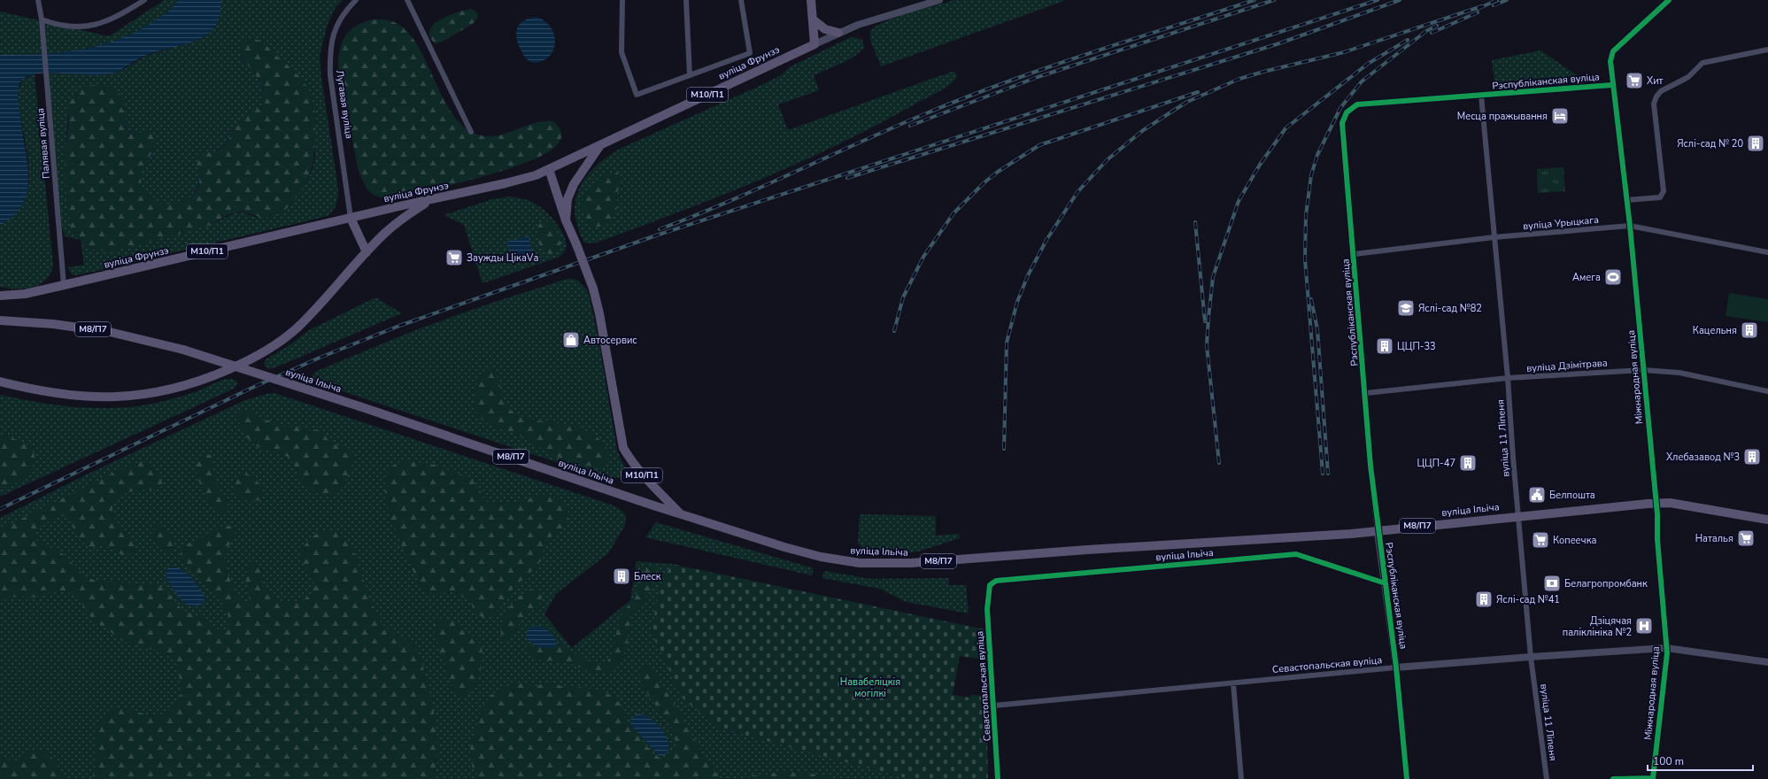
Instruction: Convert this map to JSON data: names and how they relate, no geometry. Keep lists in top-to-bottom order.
{
  "streets": {
    "main road": [
      "вуліца Фрунзэ",
      "М10/П1",
      "М8/П7",
      "вуліца Ільіча"
    ],
    "street": [
      "Рэспубліканская вуліца",
      "Лугавая вуліца",
      "Палявая вуліца",
      "вуліца Урыцкага",
      "вуліца Дзімітрава",
      "Міжнародная вуліца",
      "вуліца 11 Ліпеня",
      "Севастопальская вуліца"
    ]
  },
  "crossings": [
    ["вуліца Фрунзэ", "М10/П1"],
    ["вуліца Фрунзэ", "Лугавая вуліца"],
    ["вуліца Фрунзэ", "Палявая вуліца"],
    ["Рэспубліканская вуліца", "вуліца Урыцкага"],
    ["Рэспубліканская вуліца", "вуліца Дзімітрава"],
    ["Рэспубліканская вуліца", "Міжнародная вуліца"],
    ["Рэспубліканская вуліца", "вуліца Ільіча"],
    ["Рэспубліканская вуліца", "вуліца 11 Ліпеня"],
    ["Рэспубліканская вуліца", "Севастопальская вуліца"],
    ["М10/П1", "вуліца Ільіча"],
    ["вуліца Урыцкага", "Міжнародная вуліца"],
    ["вуліца Урыцкага", "вуліца 11 Ліпеня"],
    ["вуліца Дзімітрава", "Міжнародная вуліца"],
    ["вуліца Дзімітрава", "вуліца 11 Ліпеня"],
    ["Міжнародная вуліца", "вуліца Ільіча"],
    ["Міжнародная вуліца", "Севастопальская вуліца"],
    ["вуліца Ільіча", "вуліца 11 Ліпеня"],
    ["вуліца Ільіча", "Севастопальская вуліца"],
    ["вуліца 11 Ліпеня", "Севастопальская вуліца"]
  ],
  "parks": ["Навабеліцкія могілкі"],
  "places": {
    "supermarket": [
      "Хит",
      "Заужды ЦікаVа",
      "Наталья",
      "Копеечка"
    ],
    "hotel": ["Месца пражывання"],
    "building": [
      "Яслі-сад № 20",
      "Кацельня",
      "ЦЦП-33",
      "Хлебазавод №3",
      "ЦЦП-47",
      "Блеск",
      "Яслі-сад №41"
    ],
    "sports": ["Амега"],
    "school or university": ["Яслі-сад №82"],
    "shop": ["Автосервис"],
    "public building": ["Белпошта"],
    "bank": ["Белагропромбанк"],
    "hospital": ["Дзіцячая паліклініка №2"]
  },
  "scale_bar": "100 m"
}
